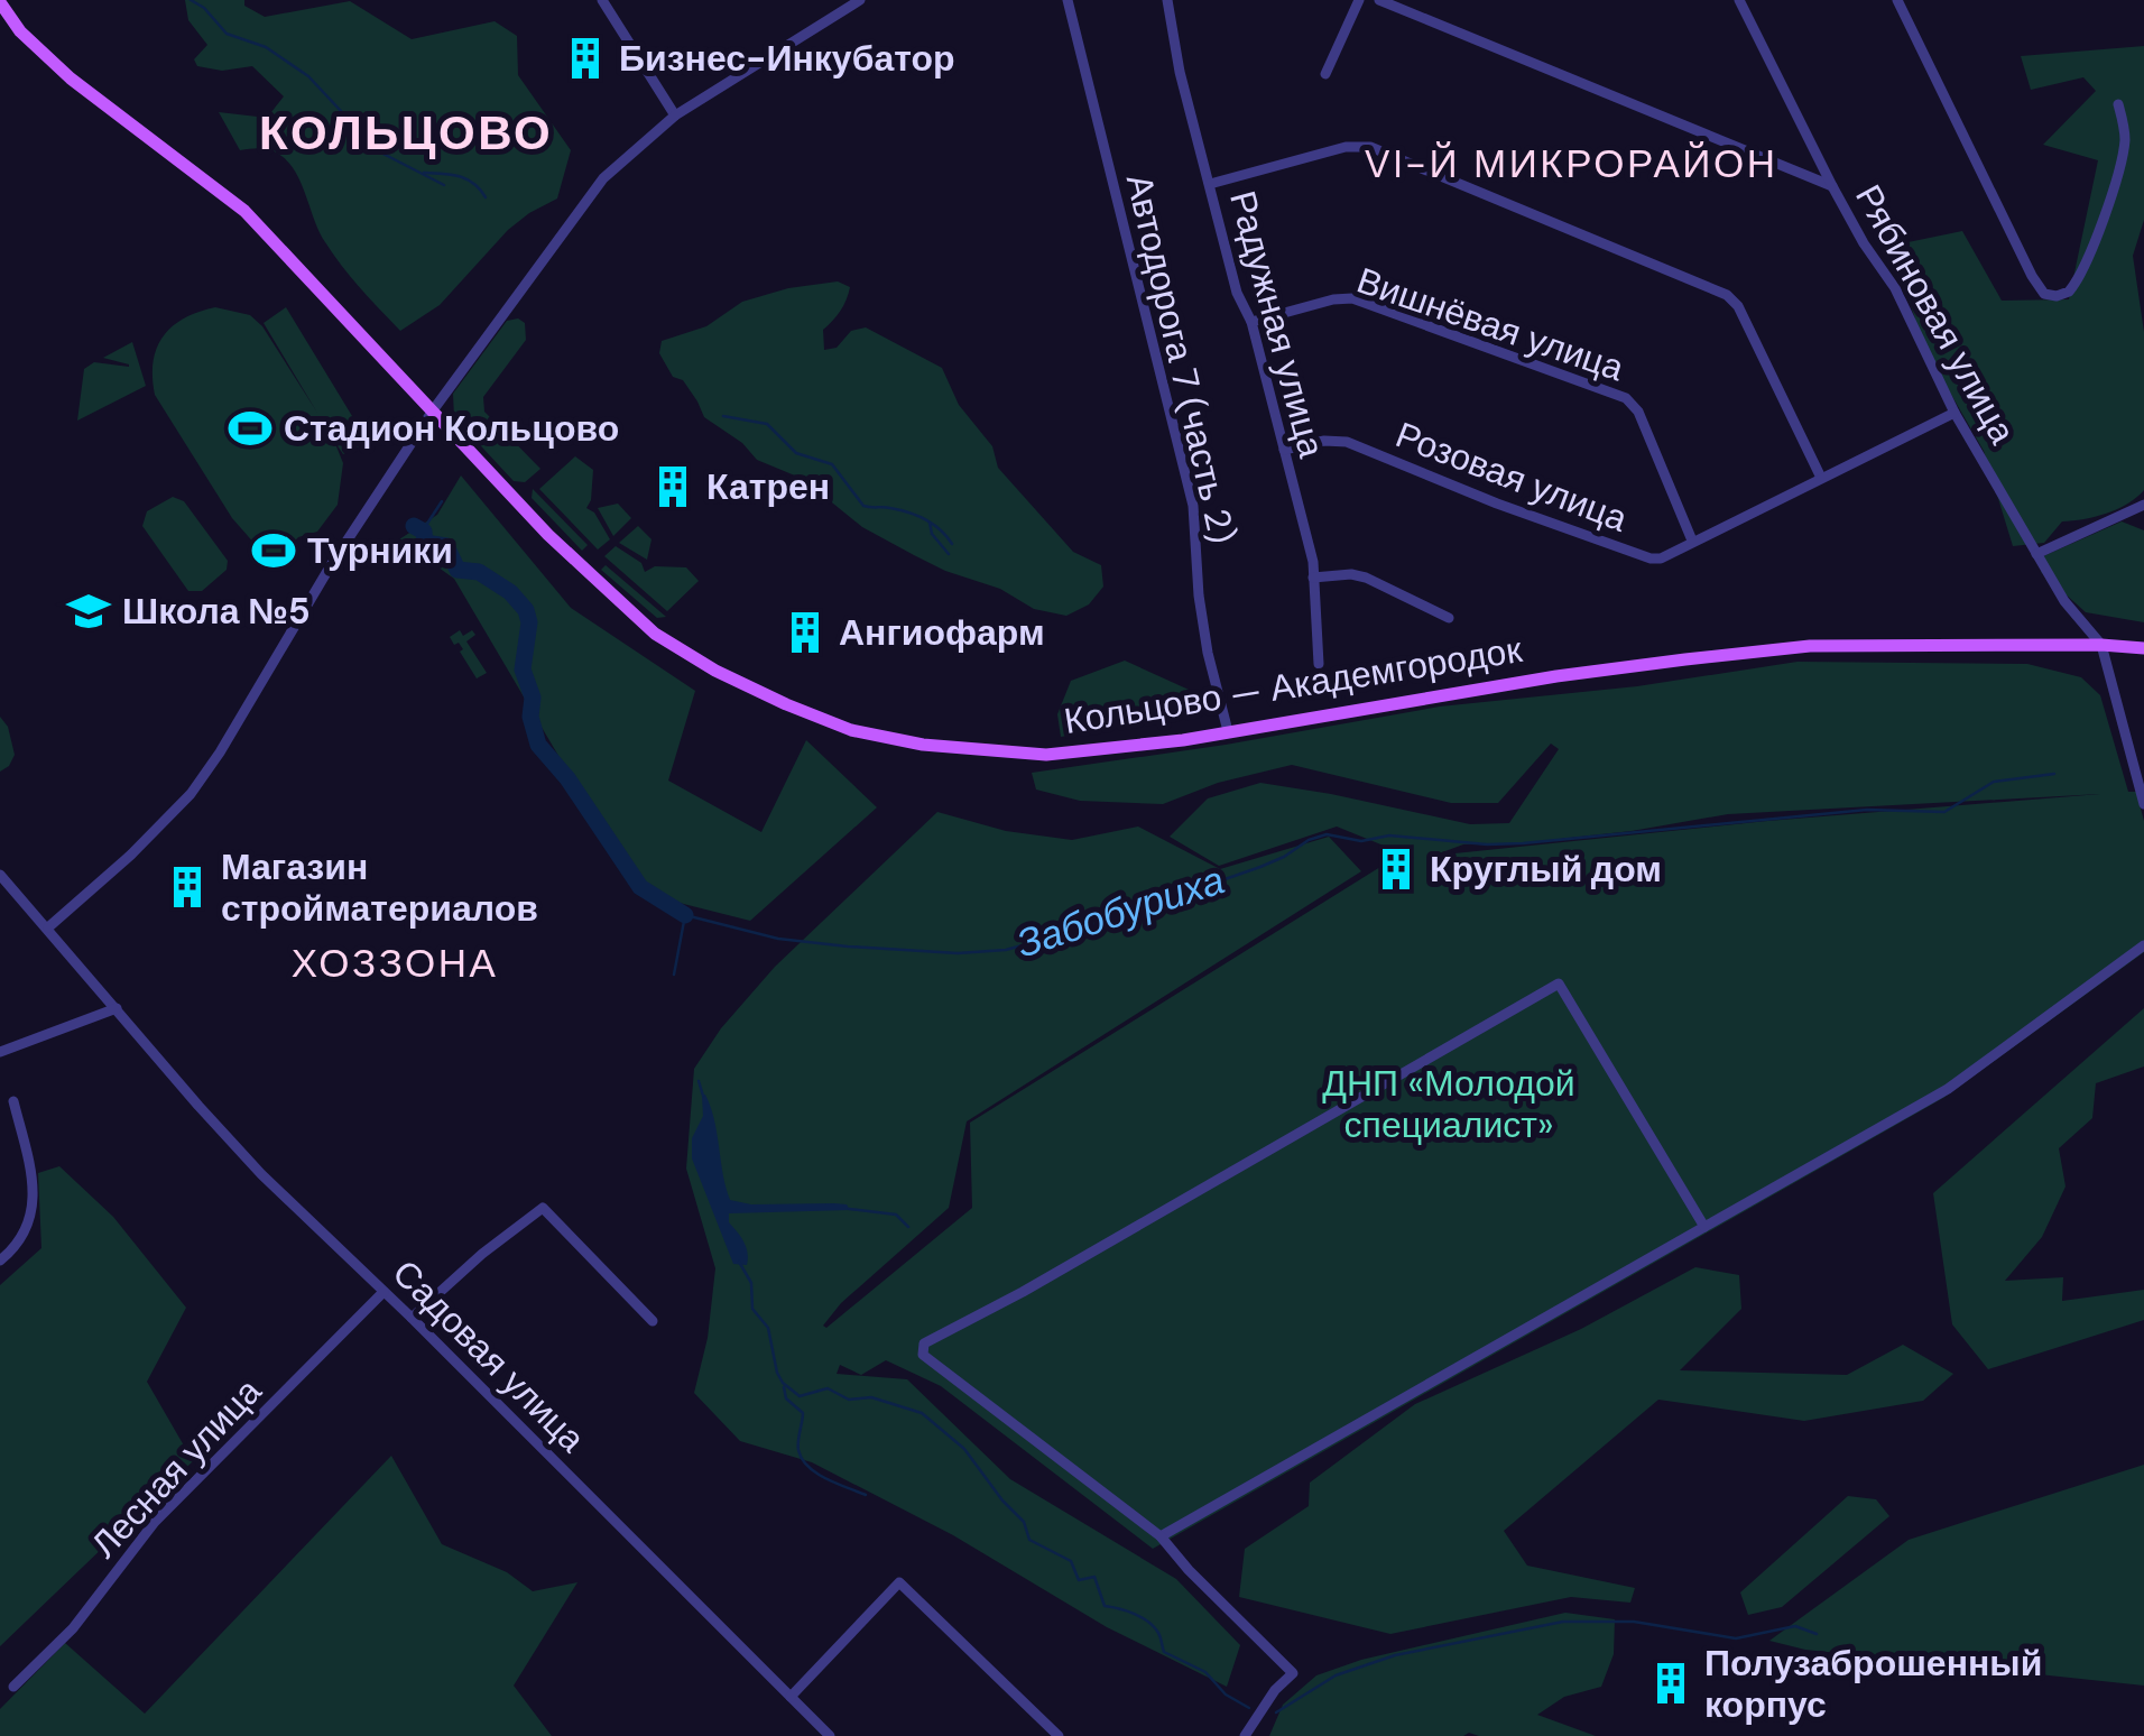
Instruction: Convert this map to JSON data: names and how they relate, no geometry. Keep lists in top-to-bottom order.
{
  "streets": {
    "main road": ["Кольцово — Академгородок"],
    "street": [
      "Рябиновая улица",
      "Радужная улица",
      "Вишнёвая улица",
      "Автодорога 7 (часть 2)",
      "Розовая улица",
      "Садовая улица",
      "Лесная улица"
    ]
  },
  "crossings": [
    ["Рябиновая улица", "Розовая улица"],
    ["Рябиновая улица", "Кольцово — Академгородок"],
    ["Радужная улица", "Вишнёвая улица"],
    ["Радужная улица", "Розовая улица"],
    ["Вишнёвая улица", "Розовая улица"],
    ["Автодорога 7 (часть 2)", "Кольцово — Академгородок"],
    ["Садовая улица", "Лесная улица"]
  ],
  "districts": ["КОЛЬЦОВО", "VI-Й МИКРОРАЙОН", "ХОЗЗОНА"],
  "water": ["Забобуриха"],
  "parks": ["ДНП «Молодой специалист»"],
  "places": {
    "building": [
      "Бизнес-Инкубатор",
      "Катрен",
      "Ангиофарм",
      "Круглый дом",
      "Магазин стройматериалов",
      "Полузаброшенный корпус"
    ],
    "sports": ["Стадион Кольцово", "Турники"],
    "school or university": ["Школа №5"]
  }
}
